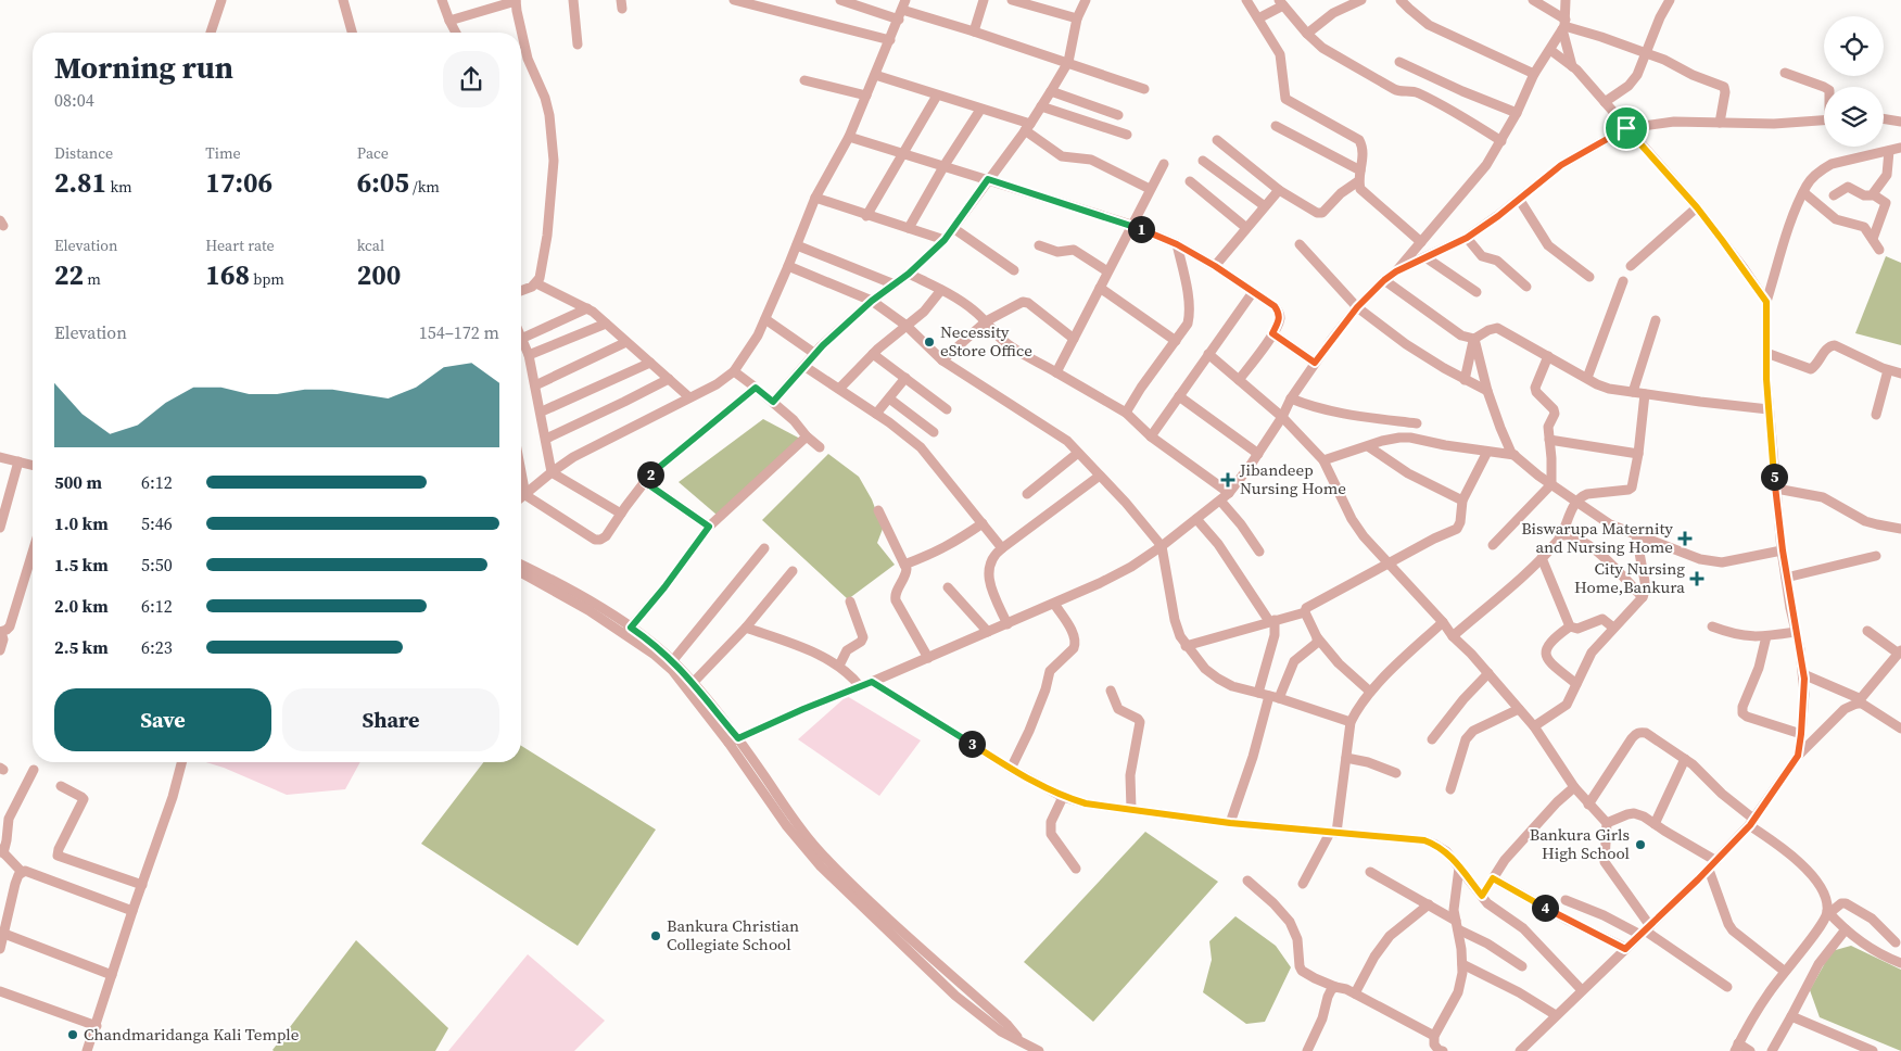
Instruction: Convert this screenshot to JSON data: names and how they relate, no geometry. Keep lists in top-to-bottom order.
{
  "places": {
    "other": [
      "Necessity eStore Office",
      "Bankura Girls High School",
      "Bankura Christian Collegiate School",
      "Chandmaridanga Kali Temple"
    ],
    "health": ["Jibandeep Nursing Home", "Biswarupa Maternity and Nursing Home", "City Nursing Home,Bankura"]
  },
  "page": {
    "heading": ["Morning run", "08:04"],
    "stats": [
      ["Distance", "2.81 km"],
      ["Time", "17:06"],
      ["Pace", "6:05 /km"],
      ["Elevation", "22 m"],
      ["Heart rate", "168 bpm"],
      ["kcal", "200"]
    ],
    "pins": [
      "1",
      "2",
      "5",
      "3",
      "4"
    ],
    "chart": ["Elevation", "154–172 m"],
    "list": [
      {
        "name": "500 m",
        "note": "6:12"
      },
      {
        "name": "1.0 km",
        "note": "5:46"
      },
      {
        "name": "1.5 km",
        "note": "5:50"
      },
      {
        "name": "2.0 km",
        "note": "6:12"
      },
      {
        "name": "2.5 km",
        "note": "6:23"
      }
    ],
    "buttons": ["Save", "Share"]
  }
}
